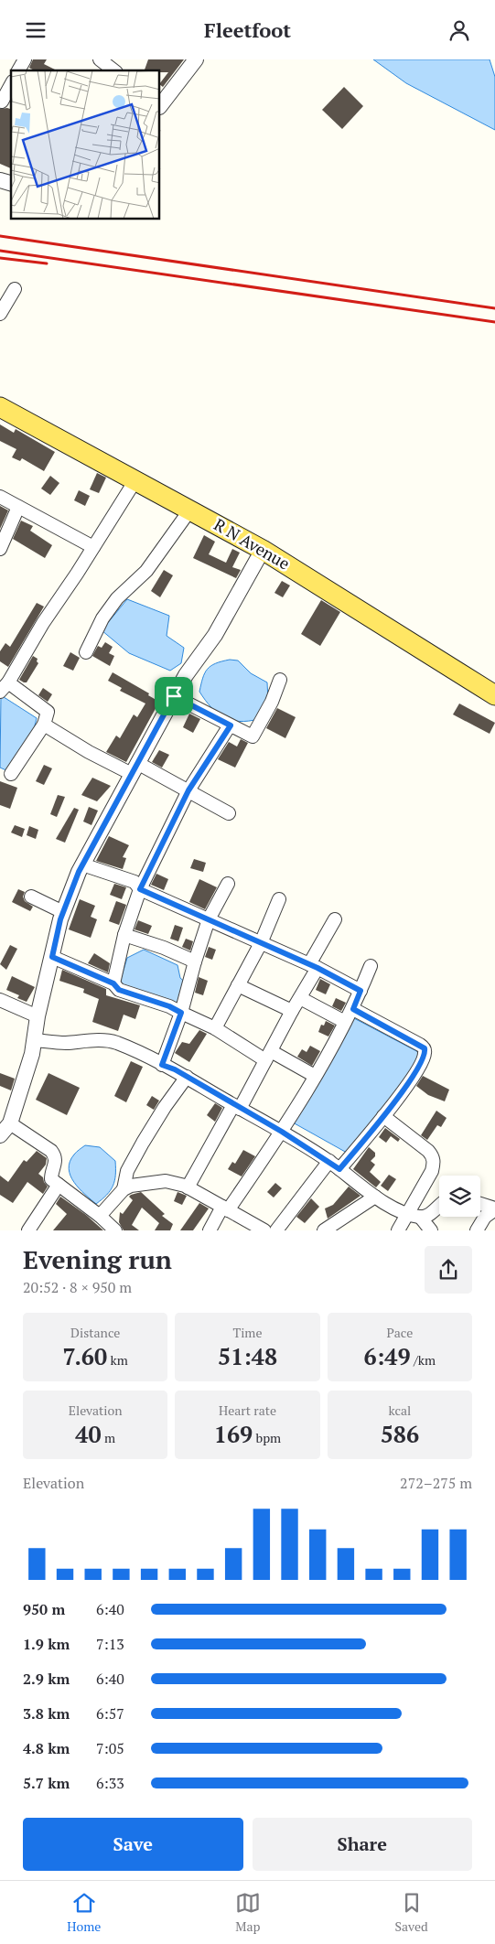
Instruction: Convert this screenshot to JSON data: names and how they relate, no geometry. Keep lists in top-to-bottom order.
{
  "streets": {
    "main road": ["R N Avenue"]
  },
  "page": {
    "header": "Fleetfoot",
    "heading": ["Evening run", "20:52 · 8 × 950 m"],
    "stats": [
      ["Distance", "7.60 km"],
      ["Time", "51:48"],
      ["Pace", "6:49 /km"],
      ["Elevation", "40 m"],
      ["Heart rate", "169 bpm"],
      ["kcal", "586"]
    ],
    "chart": ["Elevation", "272–275 m"],
    "list": [
      {
        "name": "950 m",
        "note": "6:40"
      },
      {
        "name": "1.9 km",
        "note": "7:13"
      },
      {
        "name": "2.9 km",
        "note": "6:40"
      },
      {
        "name": "3.8 km",
        "note": "6:57"
      },
      {
        "name": "4.8 km",
        "note": "7:05"
      },
      {
        "name": "5.7 km",
        "note": "6:33"
      }
    ],
    "buttons": ["Save", "Share"],
    "tabs": ["Home", "Map", "Saved"]
  }
}
